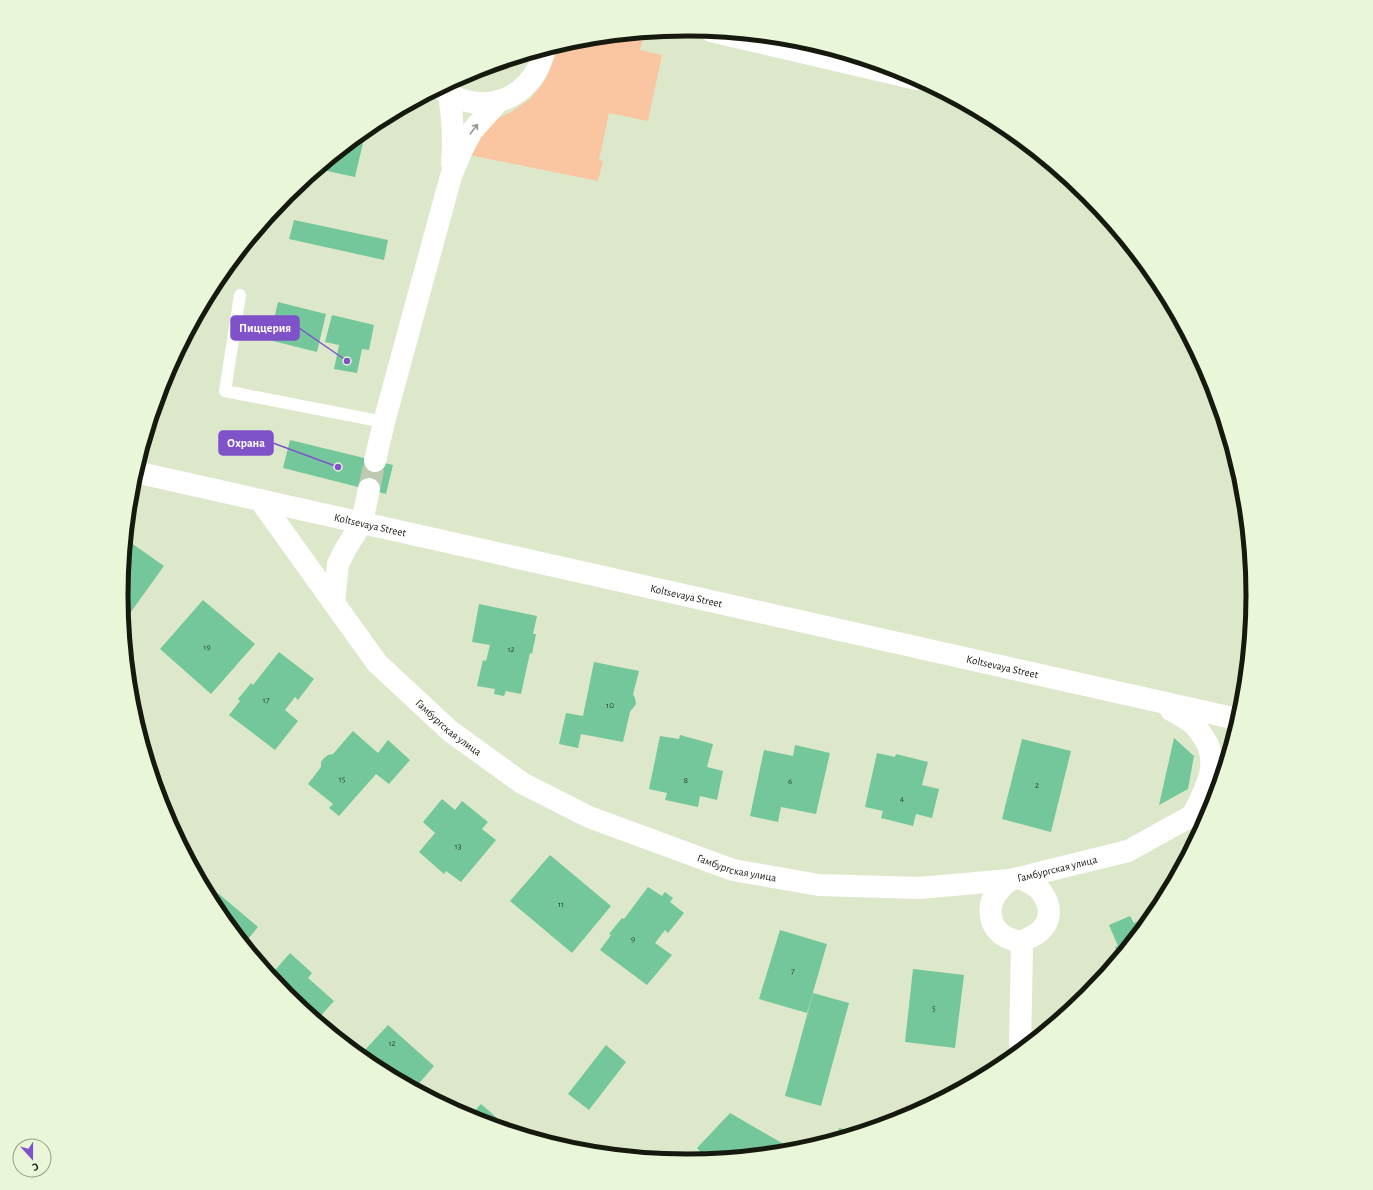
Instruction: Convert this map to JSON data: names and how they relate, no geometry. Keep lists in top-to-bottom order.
{
  "streets": {
    "street": ["Koltsevaya Street", "Гамбургская улица"]
  },
  "crossings": [
    ["Koltsevaya Street", "Гамбургская улица"]
  ],
  "places": ["Пиццерия", "Охрана"],
  "house_numbers": [
    "19",
    "12",
    "17",
    "10",
    "15",
    "8",
    "6",
    "2",
    "4",
    "13",
    "11",
    "9",
    "7",
    "5",
    "12"
  ],
  "north": "bottom"
}
